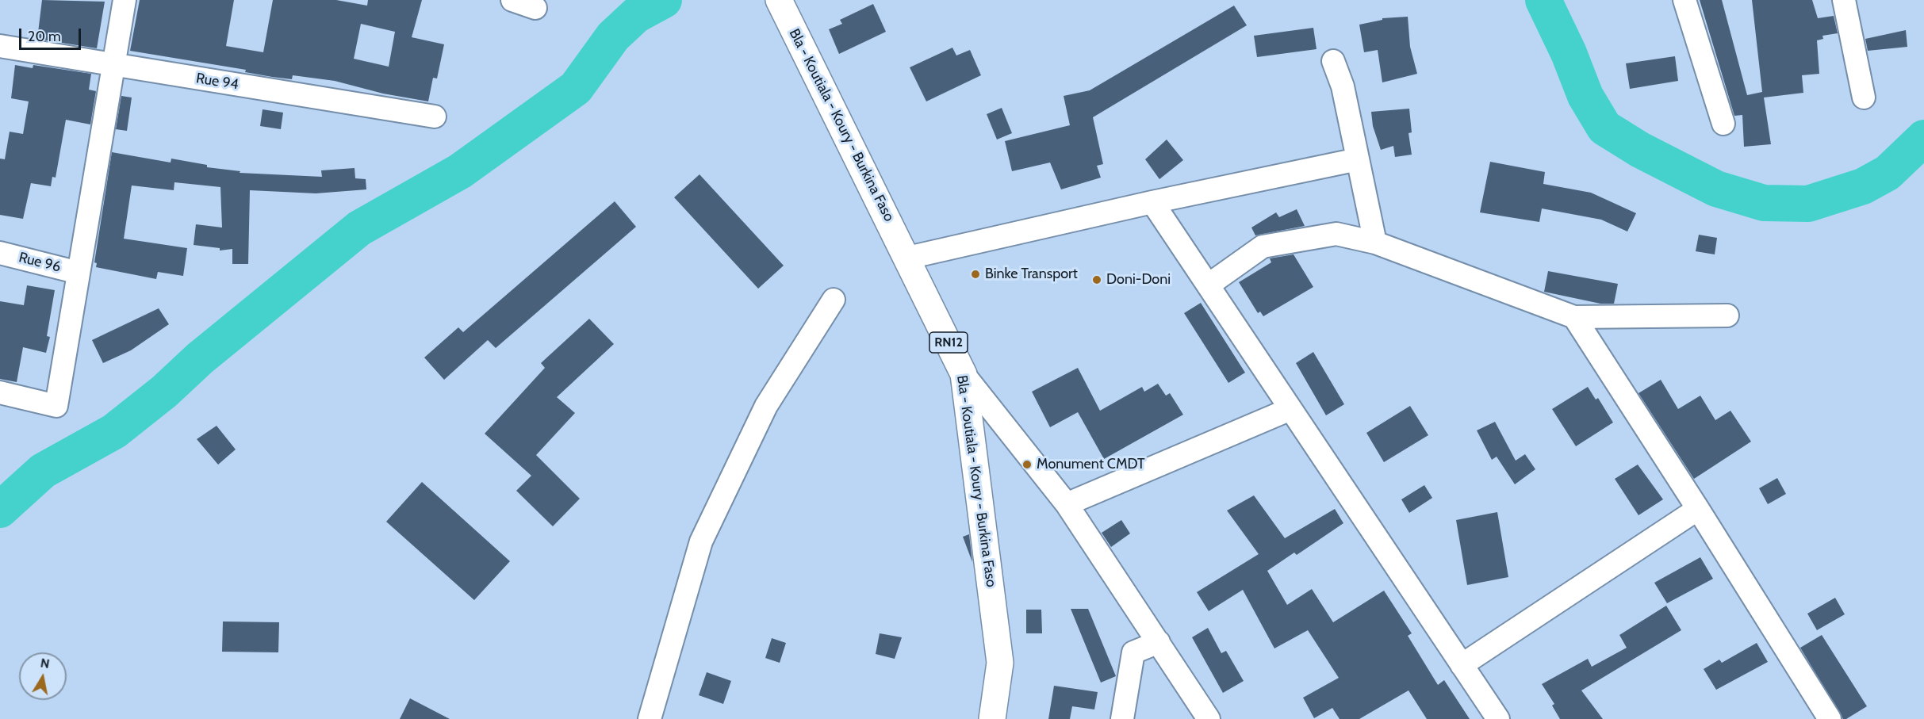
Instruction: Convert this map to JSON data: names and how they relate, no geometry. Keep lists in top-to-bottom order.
{
  "streets": {
    "main road": ["Bla - Koutiala - Koury - Burkina Faso", "RN12"],
    "street": ["Rue 94", "Rue 96"]
  },
  "places": ["Binke Transport", "Doni-Doni", "Monument CMDT"],
  "scale_bar": "20 m",
  "north": "top"
}
